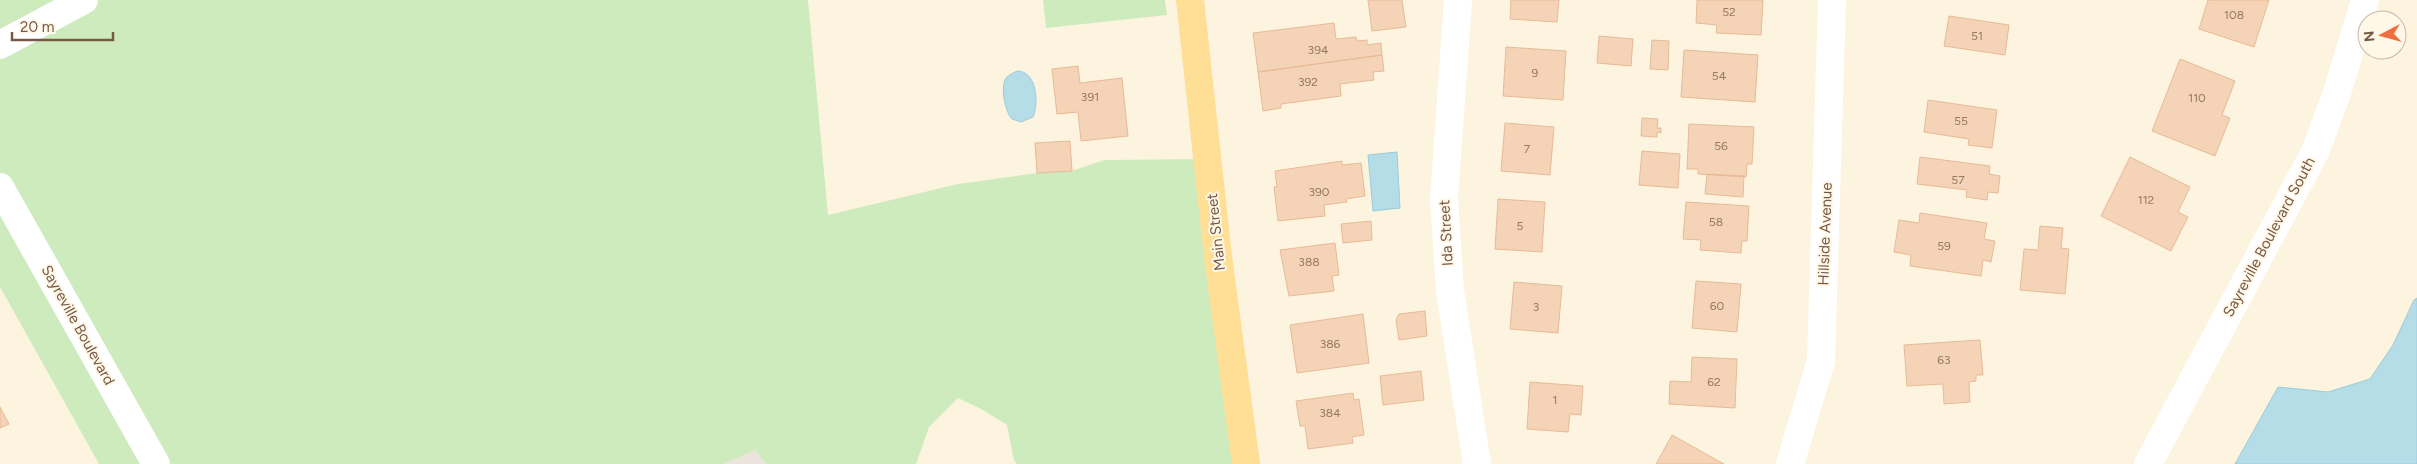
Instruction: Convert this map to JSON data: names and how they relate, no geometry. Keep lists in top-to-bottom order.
{
  "streets": {
    "main road": ["Main Street"],
    "street": [
      "Ida Street",
      "Hillside Avenue",
      "Sayreville Boulevard South",
      "Sayreville Boulevard"
    ]
  },
  "house_numbers": [
    "52",
    "108",
    "51",
    "394",
    "9",
    "54",
    "392",
    "391",
    "110",
    "55",
    "56",
    "7",
    "57",
    "390",
    "112",
    "58",
    "5",
    "59",
    "388",
    "60",
    "3",
    "386",
    "63",
    "62",
    "1",
    "384"
  ],
  "scale_bar": "20 m",
  "north": "left"
}
